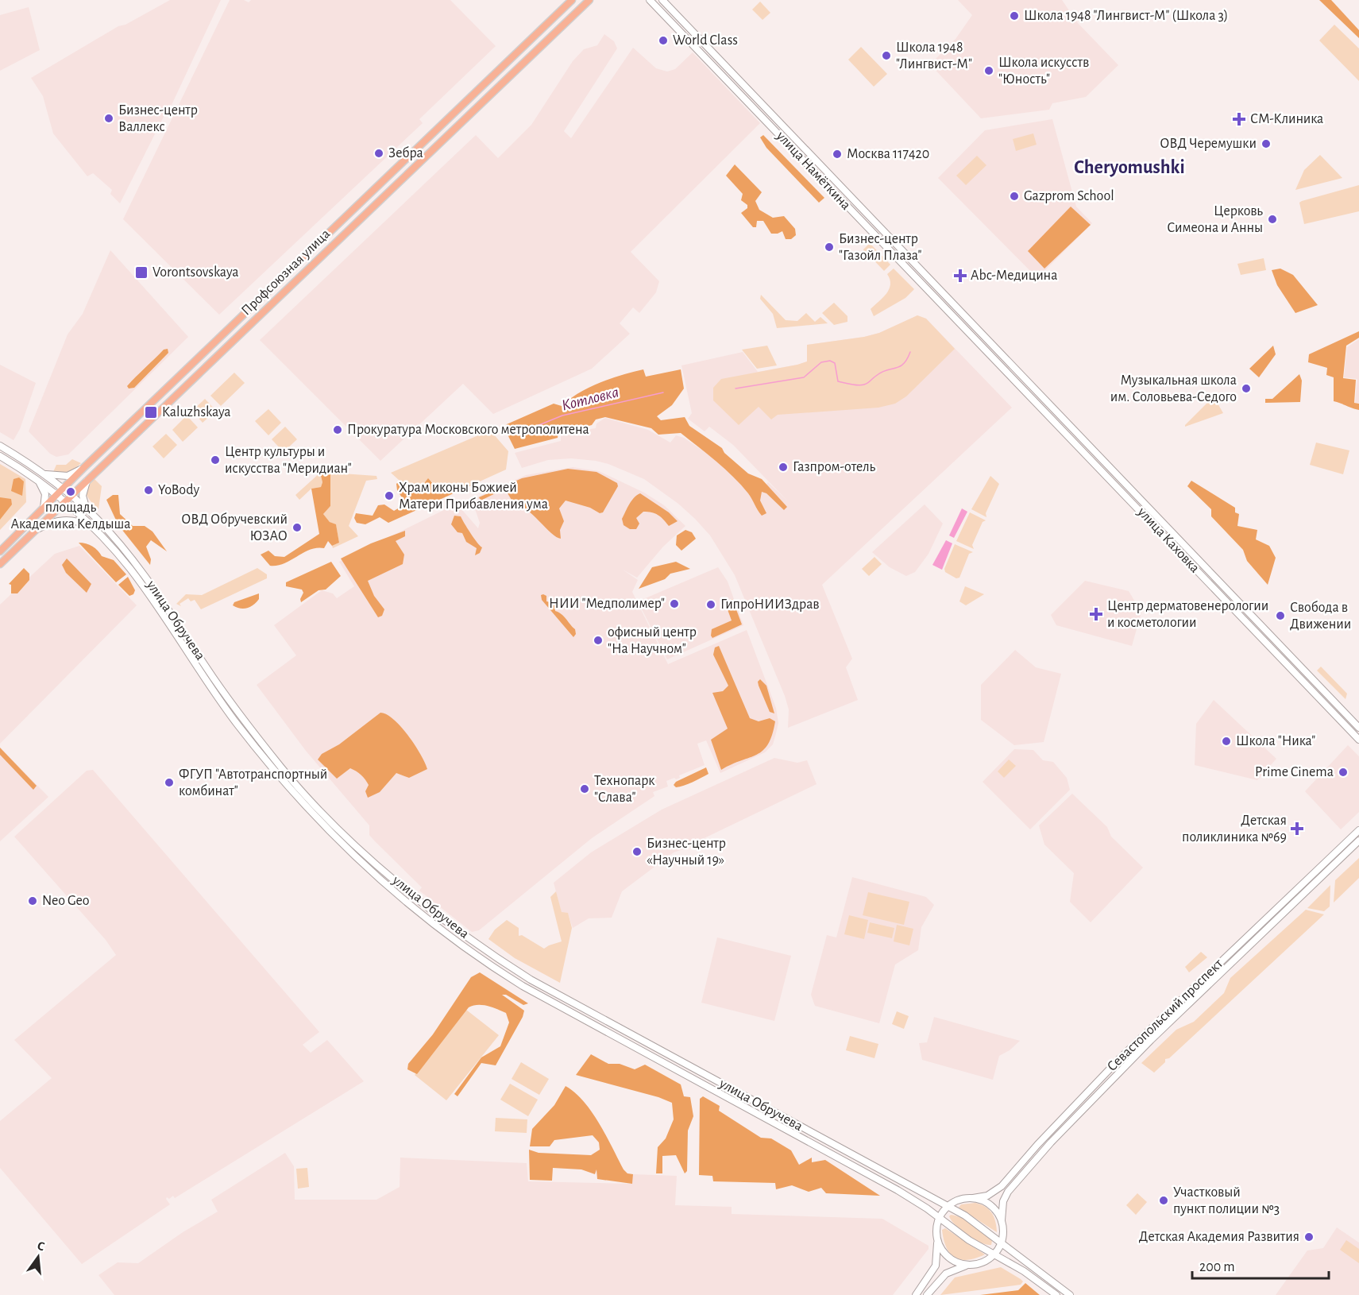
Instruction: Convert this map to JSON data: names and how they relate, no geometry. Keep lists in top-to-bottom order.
{
  "streets": {
    "main road": [
      "улица Намёткина",
      "Профсоюзная улица",
      "улица Каховка",
      "улица Обручева",
      "Севастопольский проспект"
    ]
  },
  "crossings": [
    ["улица Намёткина", "улица Каховка"],
    ["Профсоюзная улица", "улица Обручева"],
    ["улица Обручева", "Севастопольский проспект"]
  ],
  "districts": ["Cheryomushki"],
  "water": ["Котловка"],
  "places": {
    "other": [
      "Школа 1948 \"Лингвист-М\" (Школа 3)",
      "World Class",
      "Школа 1948 \"Лингвист-М\"",
      "Школа искусств \"Юность\"",
      "Бизнес-центр Валлекс",
      "ОВД Черемушки",
      "Зебра",
      "Москва 117420",
      "Gazprom School",
      "Церковь Симеона и Анны",
      "Бизнес-центр \"Газойл Плаза\"",
      "Музыкальная школа им. Соловьева-Седого",
      "Прокуратура Московского метрополитена",
      "Центр культуры и искусства \"Меридиан\"",
      "Газпром-отель",
      "YoBody",
      "площадь Академика Келдыша",
      "Храм иконы Божией Матери Прибавления ума",
      "ОВД Обручевский ЮЗАО",
      "НИИ \"Медполимер\"",
      "ГипроНИИЗдрав",
      "Свобода в Движении",
      "офисный центр \"На Научном\"",
      "Школа \"Ника\"",
      "Prime Cinema",
      "ФГУП \"Автотранспортный комбинат\"",
      "Технопарк \"Слава\"",
      "Бизнес-центр «Научный 19»",
      "Neo Geo",
      "Участковый пункт полиции №3",
      "Детская Академия Развития"
    ],
    "health": [
      "СМ-Клиника",
      "Abc-Медицина",
      "Центр дерматовенерологии и косметологии",
      "Детская поликлиника №69"
    ],
    "transit": ["Vorontsovskaya", "Kaluzhskaya"]
  },
  "scale_bar": "200 m",
  "north": "top"
}
